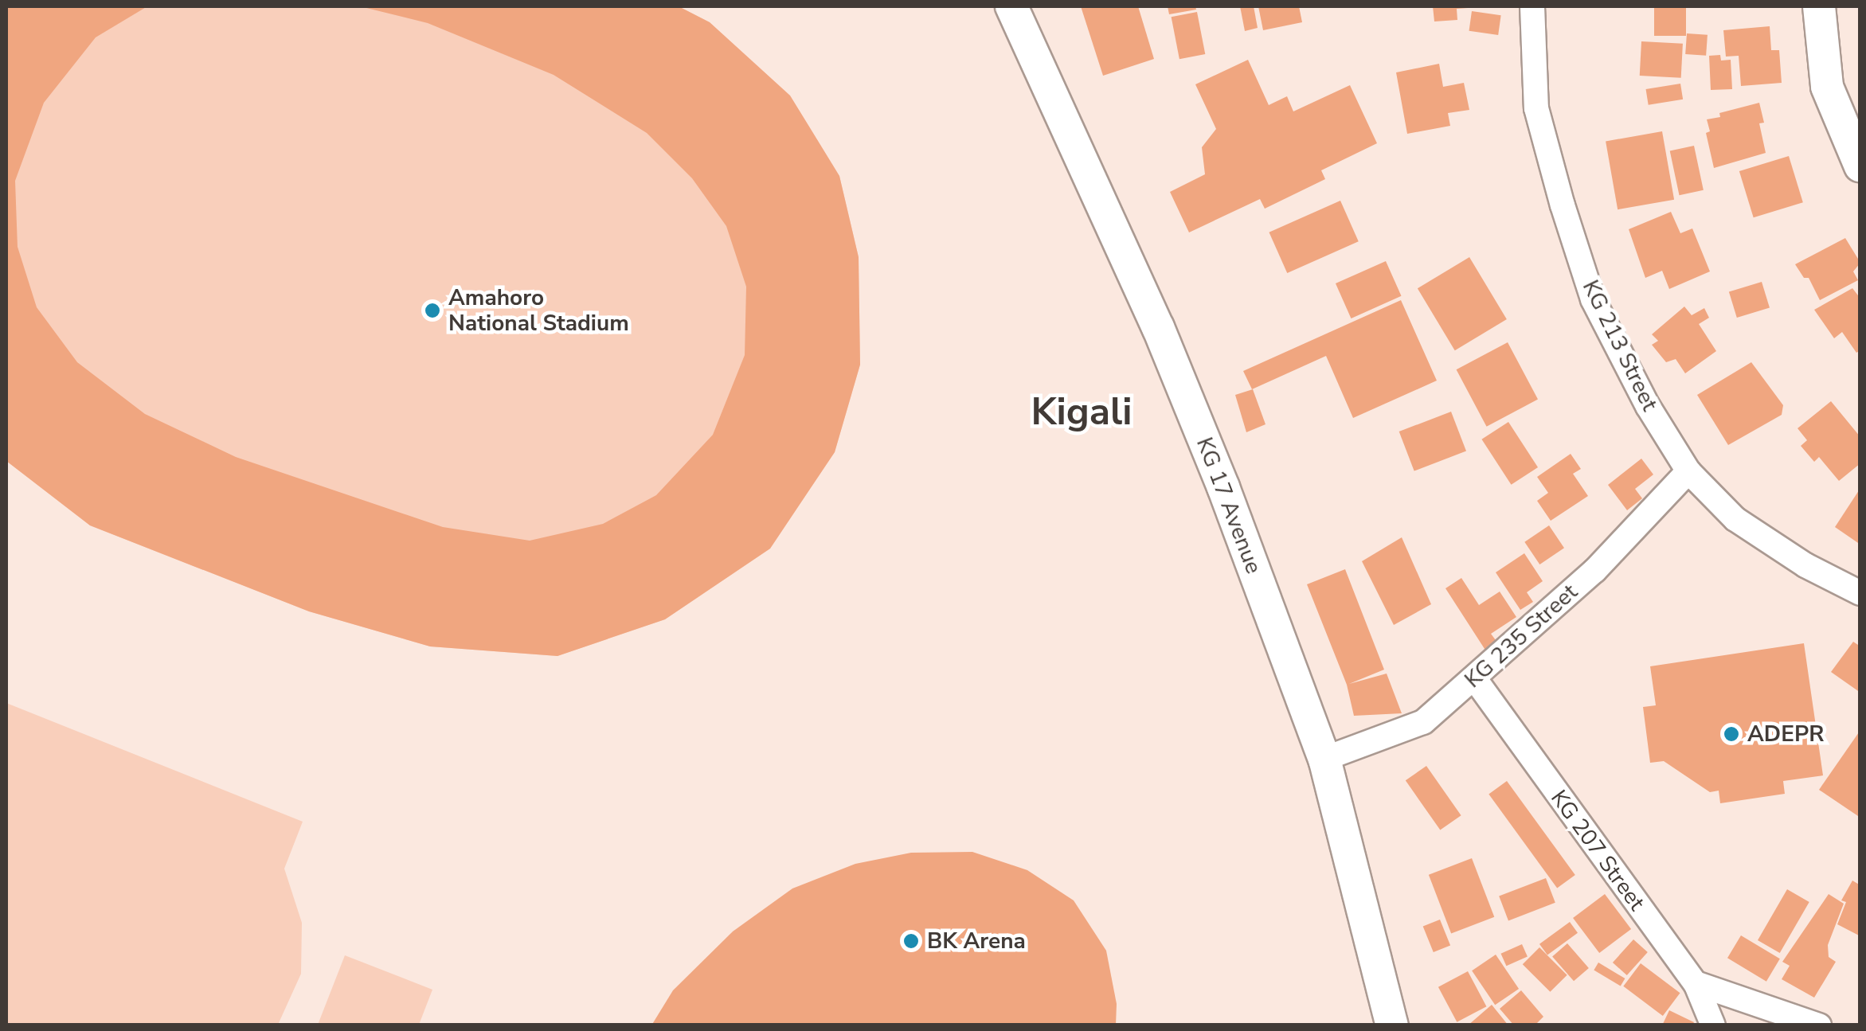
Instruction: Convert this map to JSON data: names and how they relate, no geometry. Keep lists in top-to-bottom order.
{
  "streets": {
    "street": [
      "KG 213 Street",
      "KG 17 Avenue",
      "KG 235 Street",
      "KG 207 Street"
    ]
  },
  "crossings": [
    ["KG 213 Street", "KG 235 Street"],
    ["KG 17 Avenue", "KG 235 Street"],
    ["KG 235 Street", "KG 207 Street"]
  ],
  "districts": ["Kigali"],
  "places": ["Amahoro National Stadium", "ADEPR", "BK Arena"]
}
